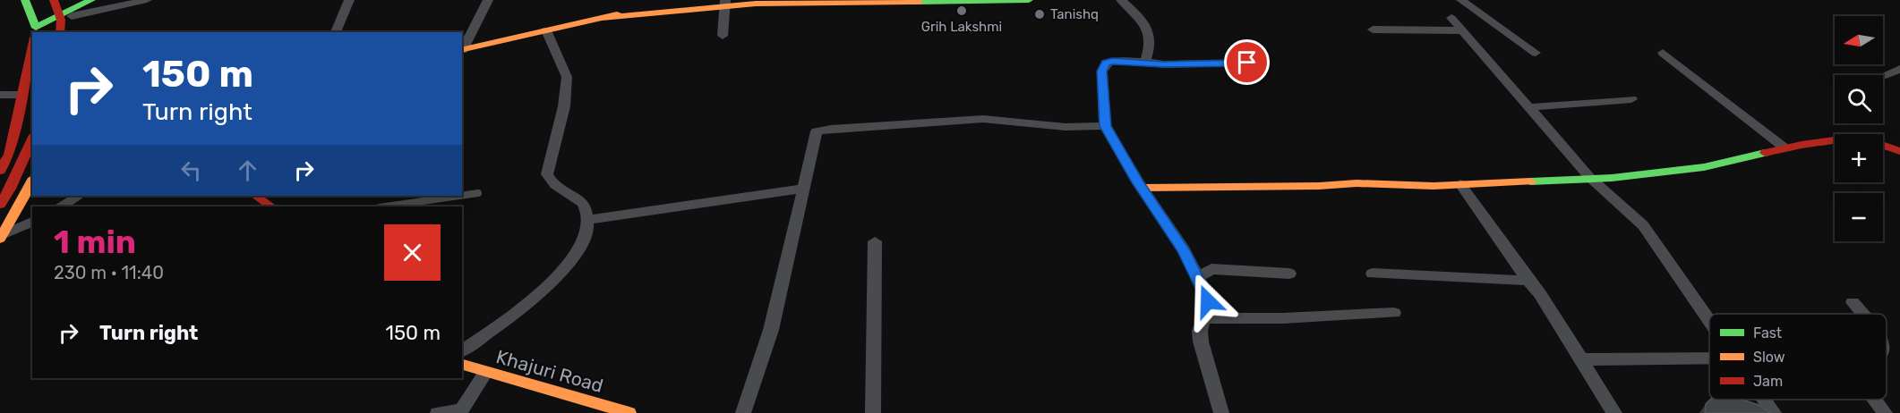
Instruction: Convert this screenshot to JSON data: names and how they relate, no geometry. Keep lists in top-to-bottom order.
{
  "streets": {
    "main road": ["Khajuri Road"]
  },
  "places": ["Grih Lakshmi", "Tanishq"],
  "legend": ["Fast", "Slow", "Jam"],
  "north": "left",
  "page": {
    "map_buttons": ["+", "−"],
    "turn": ["150 m", "Turn right"],
    "heading": ["1 min", "230 m · 11:40"],
    "list": [
      {
        "name": "Turn right",
        "value": "150 m"
      }
    ]
  }
}
